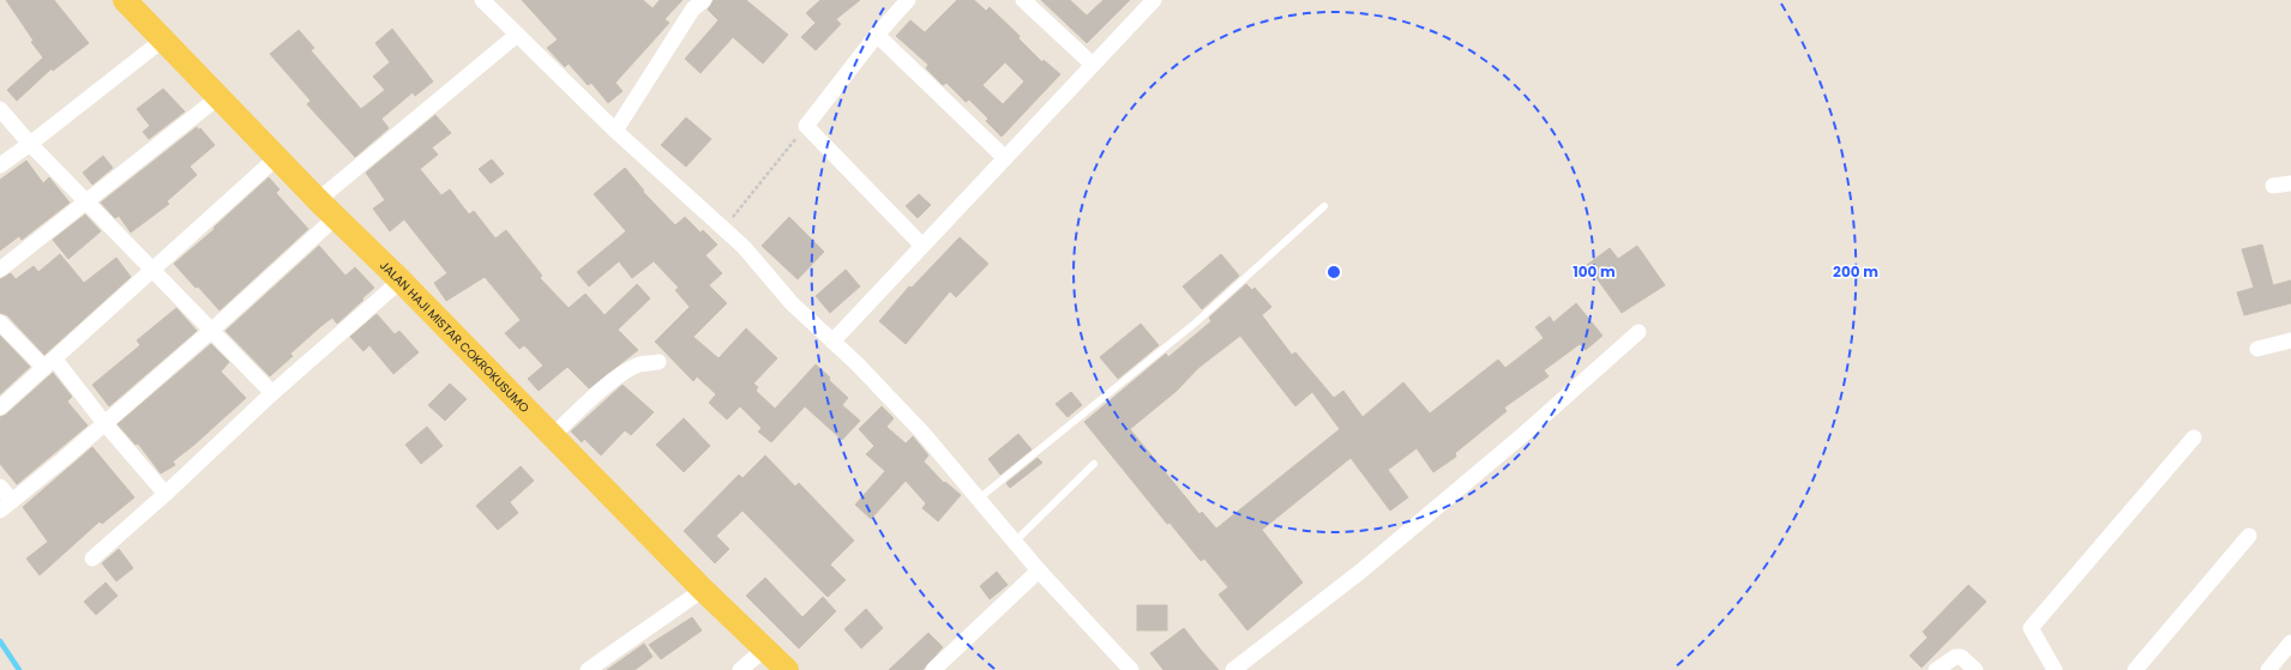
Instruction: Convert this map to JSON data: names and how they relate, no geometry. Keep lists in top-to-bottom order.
{
  "streets": {
    "main road": ["JALAN HAJI MISTAR COKROKUSUMO"]
  },
  "rings": ["100 m", "200 m"]
}
